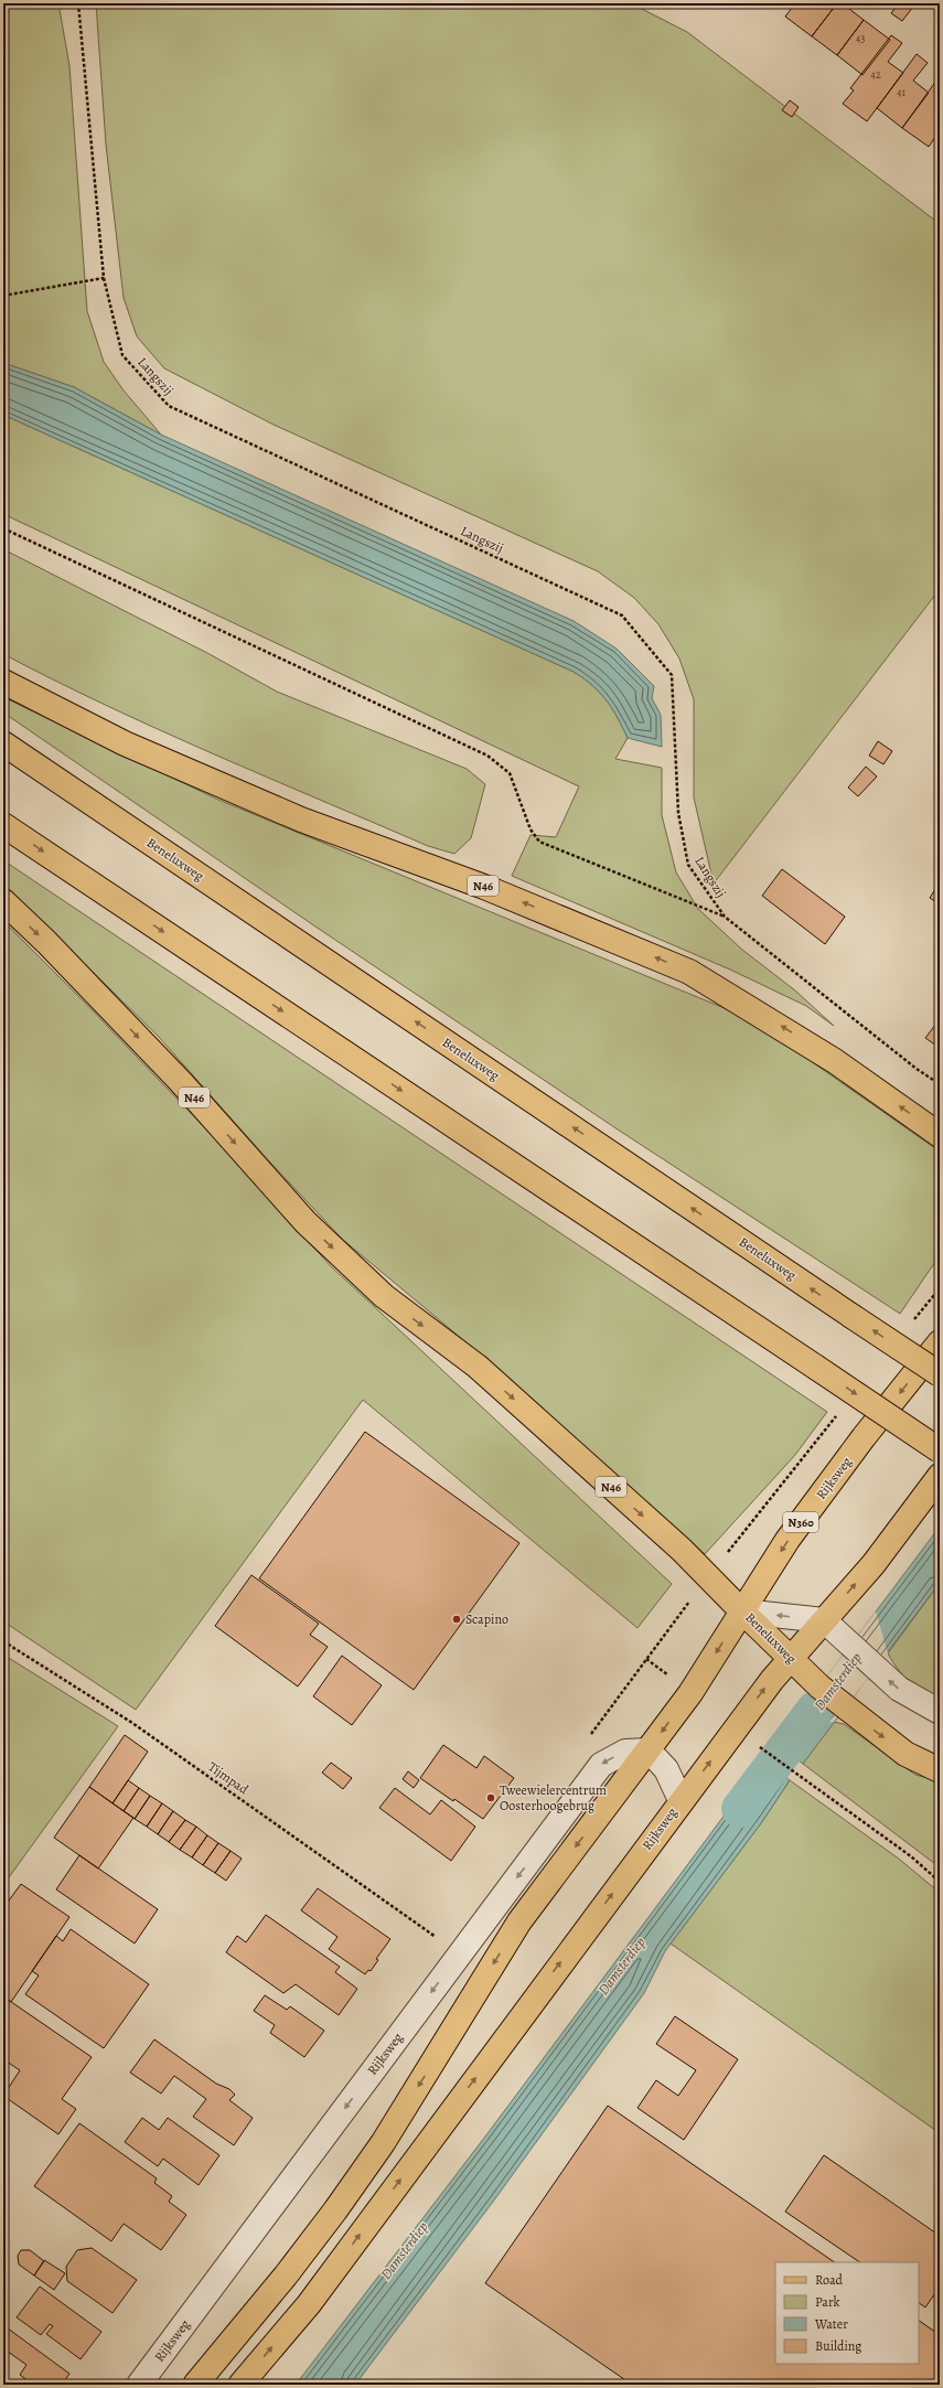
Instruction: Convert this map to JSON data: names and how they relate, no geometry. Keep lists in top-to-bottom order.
{
  "streets": {
    "main road": [
      "Beneluxweg",
      "N46",
      "Rijksweg",
      "N360"
    ],
    "path": ["Langszij", "Tijmpad"]
  },
  "crossings": [
    ["Beneluxweg", "N46"],
    ["Beneluxweg", "Rijksweg"],
    ["N46", "Rijksweg"]
  ],
  "water": ["Damsterdiep"],
  "places": ["Scapino", "Tweewielercentrum Oosterhoogebrug"],
  "house_numbers": ["43", "42", "41"],
  "legend": [
    "Road",
    "Park",
    "Water",
    "Building"
  ]
}
